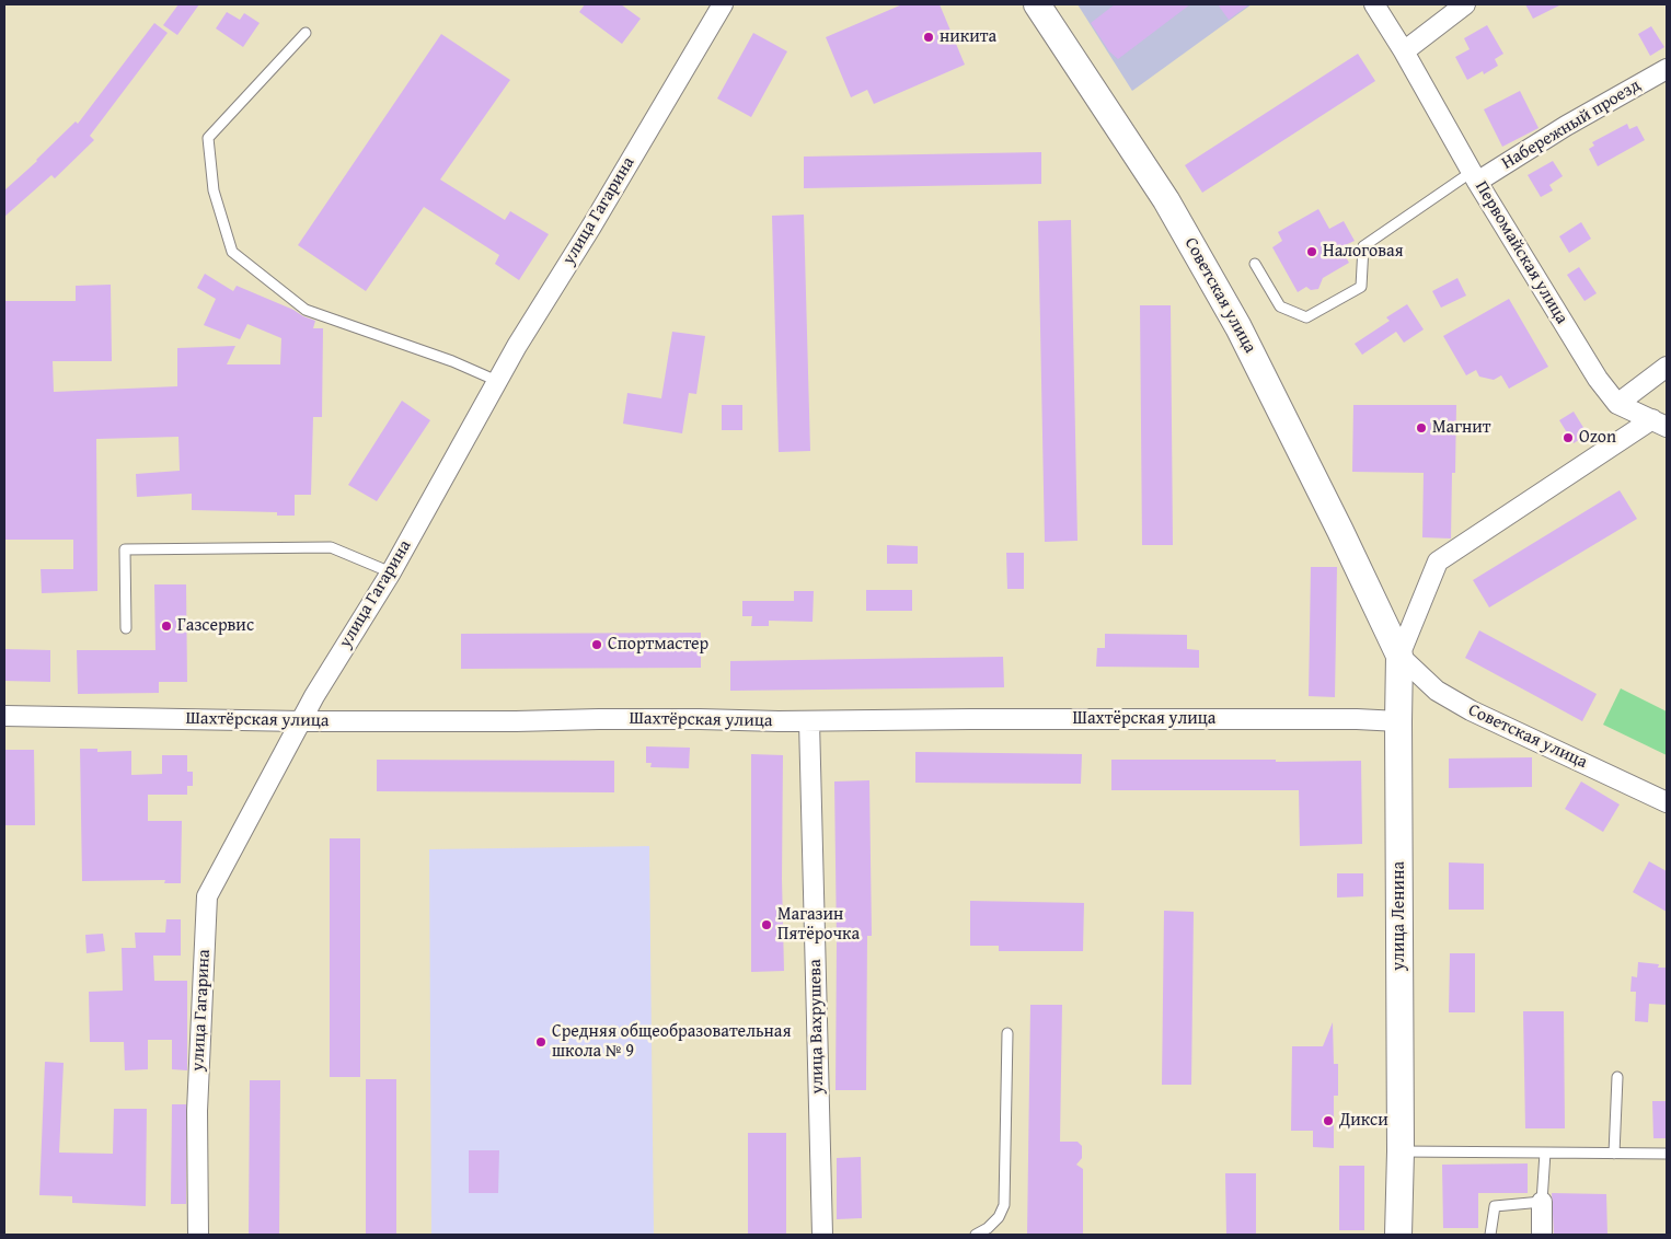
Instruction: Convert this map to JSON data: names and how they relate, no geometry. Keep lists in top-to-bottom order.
{
  "streets": {
    "main road": ["Советская улица", "улица Ленина"],
    "street": [
      "Набережный проезд",
      "улица Гагарина",
      "Первомайская улица",
      "Шахтёрская улица",
      "улица Вахрушева"
    ]
  },
  "crossings": [
    ["Набережный проезд", "Первомайская улица"],
    ["улица Гагарина", "Шахтёрская улица"],
    ["Советская улица", "улица Ленина"],
    ["Шахтёрская улица", "улица Ленина"],
    ["Шахтёрская улица", "улица Вахрушева"]
  ],
  "places": [
    "никита",
    "Налоговая",
    "Магнит",
    "Ozon",
    "Газсервис",
    "Спортмастер",
    "Магазин Пятёрочка",
    "Средняя общеобразовательная школа № 9",
    "Дикси"
  ]
}
